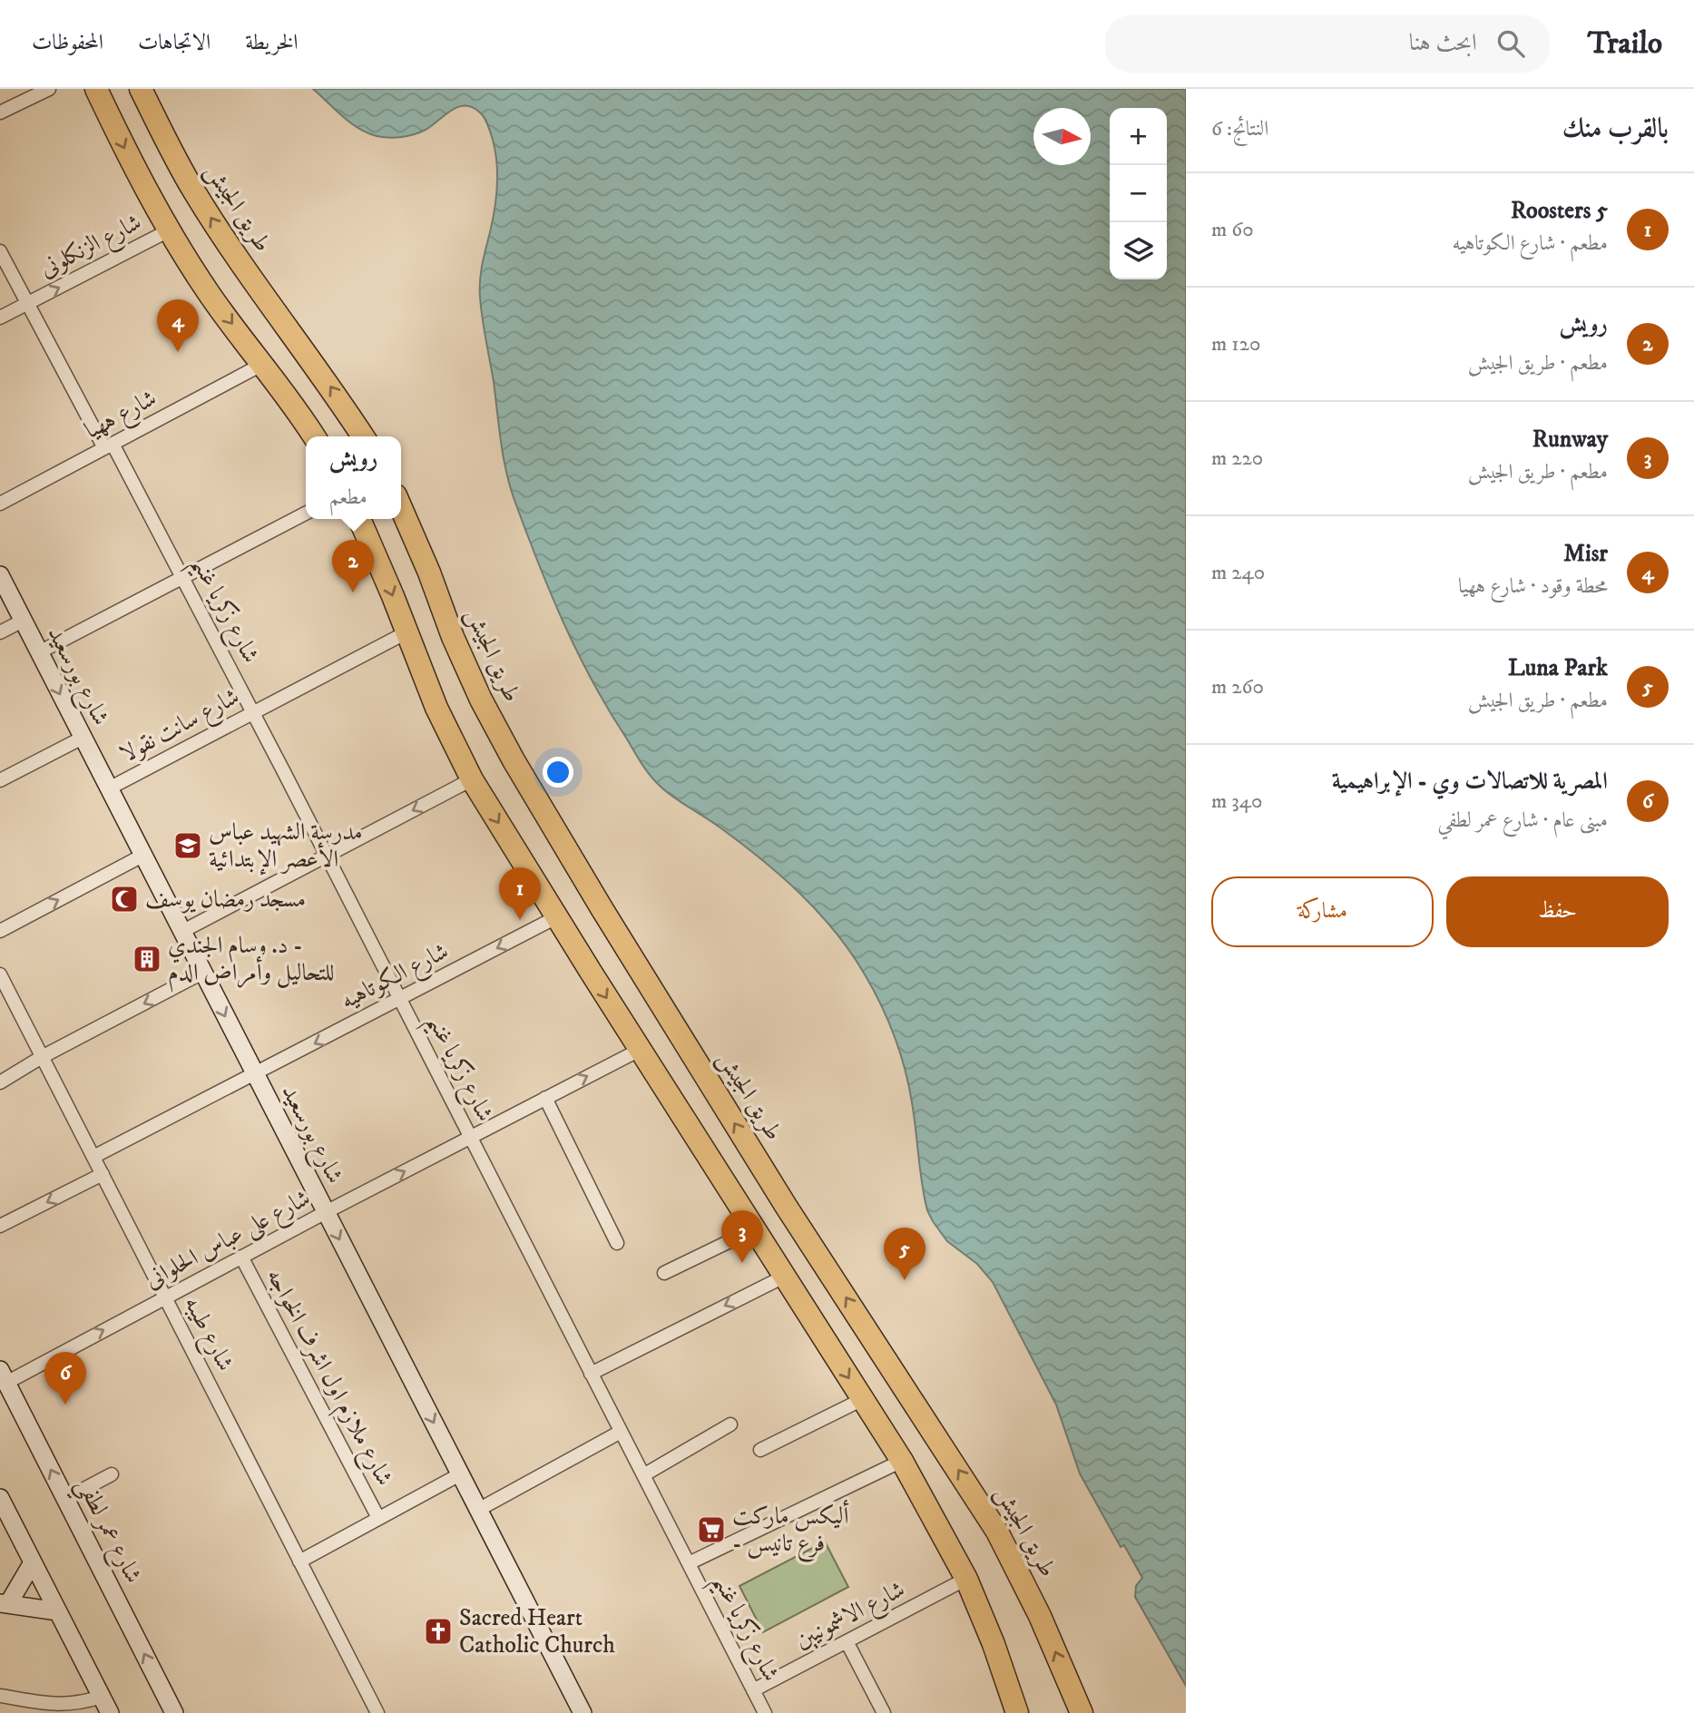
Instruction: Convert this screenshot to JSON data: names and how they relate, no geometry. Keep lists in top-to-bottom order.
{
  "streets": {
    "highway": ["طريق الجيش"],
    "main road": ["شارع بورسعيد", "شارع عمر لطفي"],
    "street": [
      "شارع الزنكلونى",
      "شارع ههيا",
      "شارع زكريا غنيم",
      "شارع سانت نقولا",
      "شارع الكوتاهيه",
      "شارع على عباس الحلوانى",
      "شارع طيبه",
      "شارع ملازم اول اشرف الخواجه",
      "شارع الاشمونيين"
    ]
  },
  "crossings": [
    ["شارع الزنكلونى", "شارع زكريا غنيم"],
    ["شارع ههيا", "شارع زكريا غنيم"],
    ["شارع زكريا غنيم", "شارع سانت نقولا"],
    ["شارع زكريا غنيم", "شارع الكوتاهيه"],
    ["شارع زكريا غنيم", "شارع على عباس الحلوانى"],
    ["شارع زكريا غنيم", "شارع الاشمونيين"],
    ["شارع بورسعيد", "شارع سانت نقولا"],
    ["شارع بورسعيد", "شارع الكوتاهيه"],
    ["شارع بورسعيد", "شارع على عباس الحلوانى"],
    ["شارع الكوتاهيه", "شارع طيبه"],
    ["شارع على عباس الحلوانى", "شارع طيبه"],
    ["شارع على عباس الحلوانى", "شارع ملازم اول اشرف الخواجه"],
    ["شارع على عباس الحلوانى", "شارع عمر لطفي"]
  ],
  "one_way": [
    "شارع الزنكلونى",
    "شارع بورسعيد",
    "شارع الكوتاهيه",
    "شارع على عباس الحلوانى"
  ],
  "places": {
    "school or university": ["مدرسة الشهيد عباس الأعصر الإبتدائية"],
    "mosque": ["مسجد رمضان يوسف"],
    "building": ["د. وسام الجندي - للتحاليل وأمراض الدم"],
    "supermarket": ["أليكس ماركت - فرع تانيس"],
    "church": ["Sacred Heart Catholic Church"]
  },
  "north": "right",
  "page": {
    "header": "Trailo",
    "search": "ابحث هنا",
    "nav": ["الخريطة", "الاتجاهات", "المحفوظات"],
    "heading": ["بالقرب منك", "النتائج: 6"],
    "map_buttons": ["+", "−"],
    "list": [
      {
        "mark": "1",
        "name": "5 Roosters",
        "note": "مطعم · شارع الكوتاهيه",
        "value": "60 m"
      },
      {
        "mark": "2",
        "name": "رويش",
        "note": "مطعم · طريق الجيش",
        "value": "120 m"
      },
      {
        "mark": "3",
        "name": "Runway",
        "note": "مطعم · طريق الجيش",
        "value": "220 m"
      },
      {
        "mark": "4",
        "name": "Misr",
        "note": "محطة وقود · شارع ههيا",
        "value": "240 m"
      },
      {
        "mark": "5",
        "name": "Luna Park",
        "note": "مطعم · طريق الجيش",
        "value": "260 m"
      },
      {
        "mark": "6",
        "name": "المصرية للاتصالات وي - الإبراهيمية",
        "note": "مبنى عام · شارع عمر لطفي",
        "value": "340 m"
      }
    ],
    "pins": [
      "4",
      "2",
      "1",
      "3",
      "5",
      "6"
    ],
    "popup": ["رويش", "مطعم"],
    "buttons": ["حفظ", "مشاركة"]
  }
}
